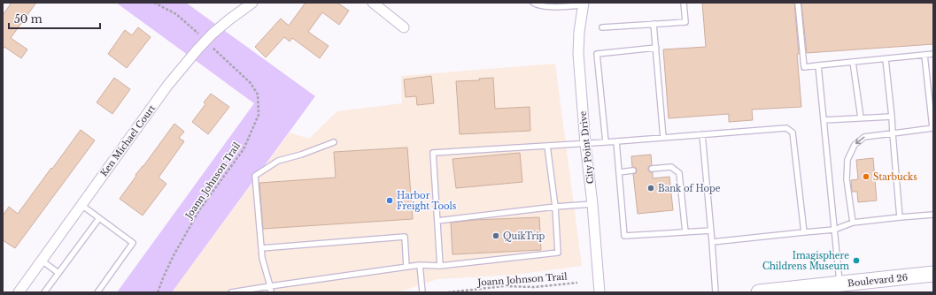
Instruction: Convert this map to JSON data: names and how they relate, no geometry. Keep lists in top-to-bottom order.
{
  "streets": {
    "main road": ["Boulevard 26"],
    "street": ["Ken Michael Court", "City Point Drive"],
    "path": ["Joann Johnson Trail"]
  },
  "places": [
    "Starbucks",
    "Bank of Hope",
    "Harbor Freight Tools",
    "QuikTrip",
    "Imagisphere Childrens Museum"
  ],
  "scale_bar": "50 m"
}
